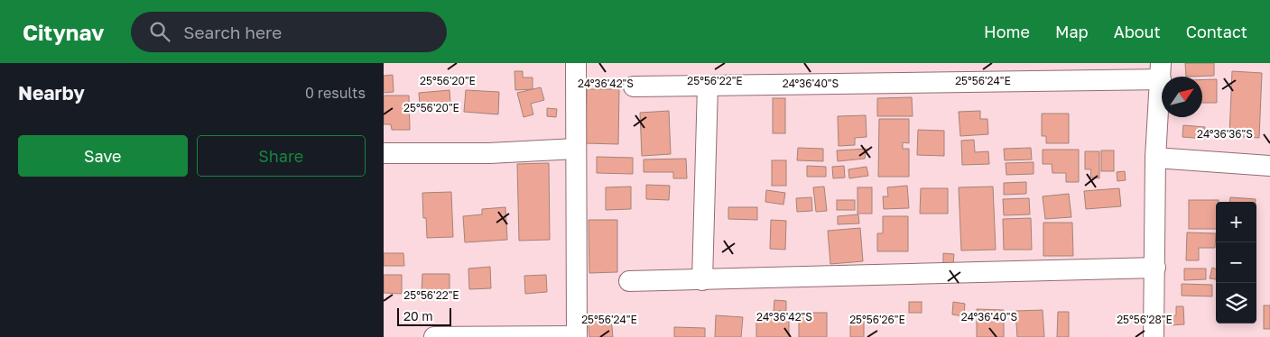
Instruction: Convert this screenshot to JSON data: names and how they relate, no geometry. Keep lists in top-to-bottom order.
{
  "scale_bar": "20 m",
  "north": "top right",
  "page": {
    "header": "Citynav",
    "search": "Search here",
    "nav": [
      "Home",
      "Map",
      "About",
      "Contact"
    ],
    "heading": ["Nearby", "0 results"],
    "buttons": ["Save", "Share"],
    "map_buttons": ["+", "−"],
    "scale": "20 m"
  },
  "coordinates": [
    "25°56'20\"E",
    "25°56'22\"E",
    "25°56'24\"E",
    "24°36'42\"S",
    "24°36'40\"S",
    "24°36'36\"S",
    "25°56'26\"E",
    "25°56'28\"E"
  ]
}
